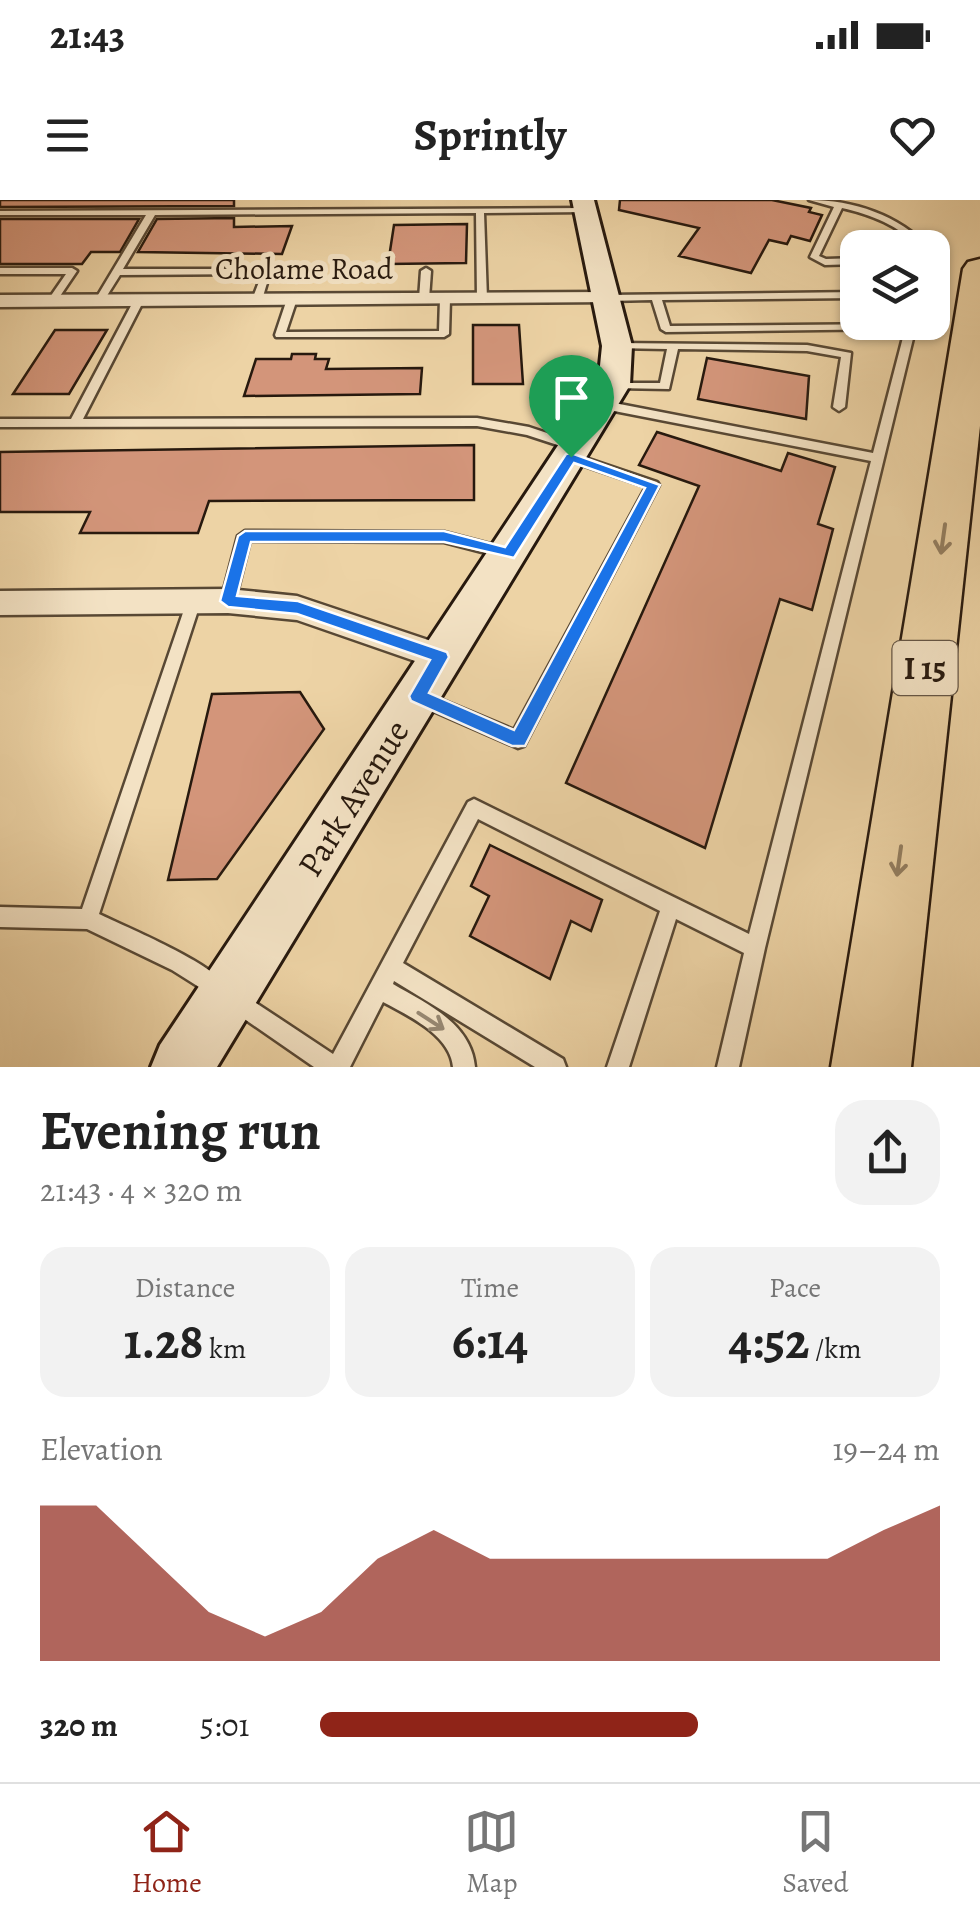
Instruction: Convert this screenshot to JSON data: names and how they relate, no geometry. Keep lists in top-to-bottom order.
{
  "streets": {
    "highway": ["I 15"],
    "street": ["Cholame Road", "Park Avenue"]
  },
  "crossings": [
    ["Cholame Road", "Park Avenue"]
  ],
  "page": {
    "status": "21:43",
    "header": "Sprintly",
    "heading": ["Evening run", "21:43 · 4 × 320 m"],
    "stats": [
      ["Distance", "1.28 km"],
      ["Time", "6:14"],
      ["Pace", "4:52 /km"]
    ],
    "chart": ["Elevation", "19–24 m"],
    "list": [
      {
        "name": "320 m",
        "note": "5:01"
      }
    ],
    "tabs": ["Home", "Map", "Saved"]
  }
}
